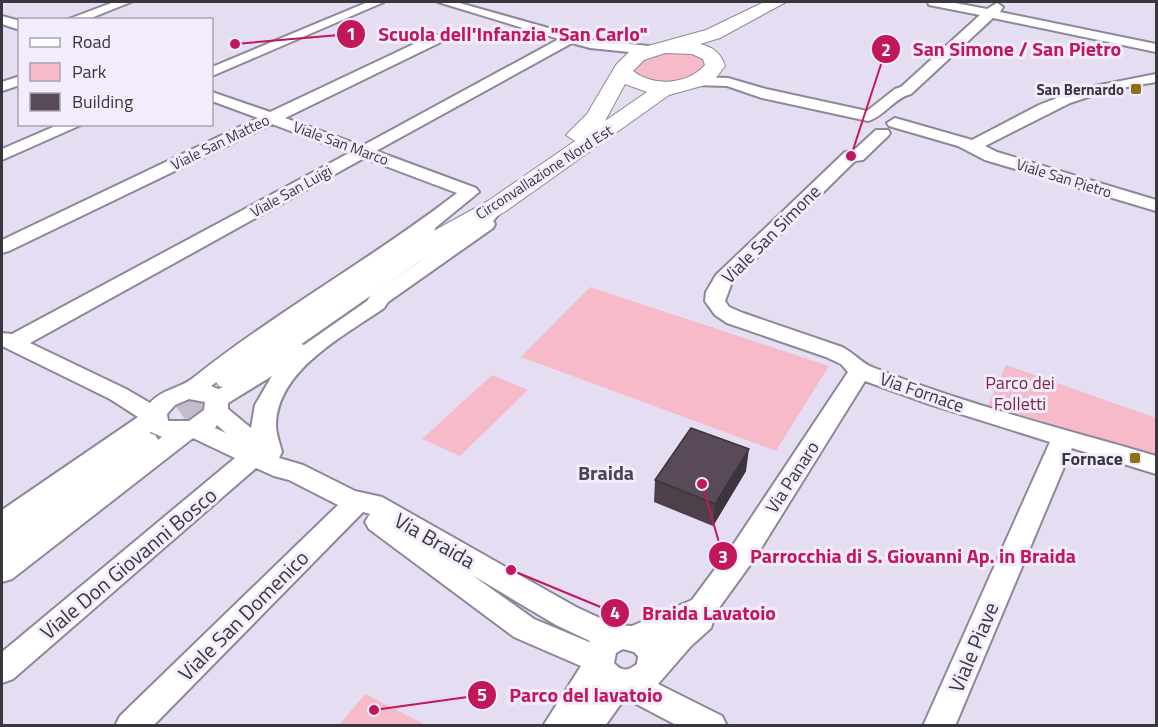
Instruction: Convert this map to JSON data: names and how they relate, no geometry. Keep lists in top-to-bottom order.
{
  "streets": {
    "main road": ["Circonvallazione Nord Est"],
    "street": [
      "Viale San Matteo",
      "Viale San Marco",
      "Viale San Pietro",
      "Viale San Luigi",
      "Viale San Simone",
      "Via Fornace",
      "Via Panaro",
      "Via Braida",
      "Viale Don Giovanni Bosco",
      "Viale San Domenico",
      "Viale Piave"
    ]
  },
  "crossings": [
    ["Viale San Matteo", "Viale San Marco"],
    ["Viale San Marco", "Circonvallazione Nord Est"],
    ["Viale San Marco", "Viale San Luigi"],
    ["Circonvallazione Nord Est", "Viale San Pietro"],
    ["Circonvallazione Nord Est", "Via Braida"],
    ["Viale San Pietro", "Viale San Simone"],
    ["Viale San Luigi", "Via Braida"],
    ["Viale San Simone", "Via Fornace"],
    ["Viale San Simone", "Via Panaro"],
    ["Via Fornace", "Via Panaro"],
    ["Via Fornace", "Viale Piave"],
    ["Via Panaro", "Via Braida"],
    ["Via Braida", "Viale Don Giovanni Bosco"],
    ["Via Braida", "Viale San Domenico"]
  ],
  "districts": ["Braida"],
  "parks": ["Parco dei Folletti"],
  "places": {
    "other": [
      "Scuola dell'Infanzia \"San Carlo\"",
      "San Simone / San Pietro",
      "Parrocchia di S. Giovanni Ap. in Braida",
      "Braida Lavatoio",
      "Parco del lavatoio"
    ],
    "transit": ["San Bernardo", "Fornace"]
  },
  "legend": ["Road", "Park", "Building"]
}
